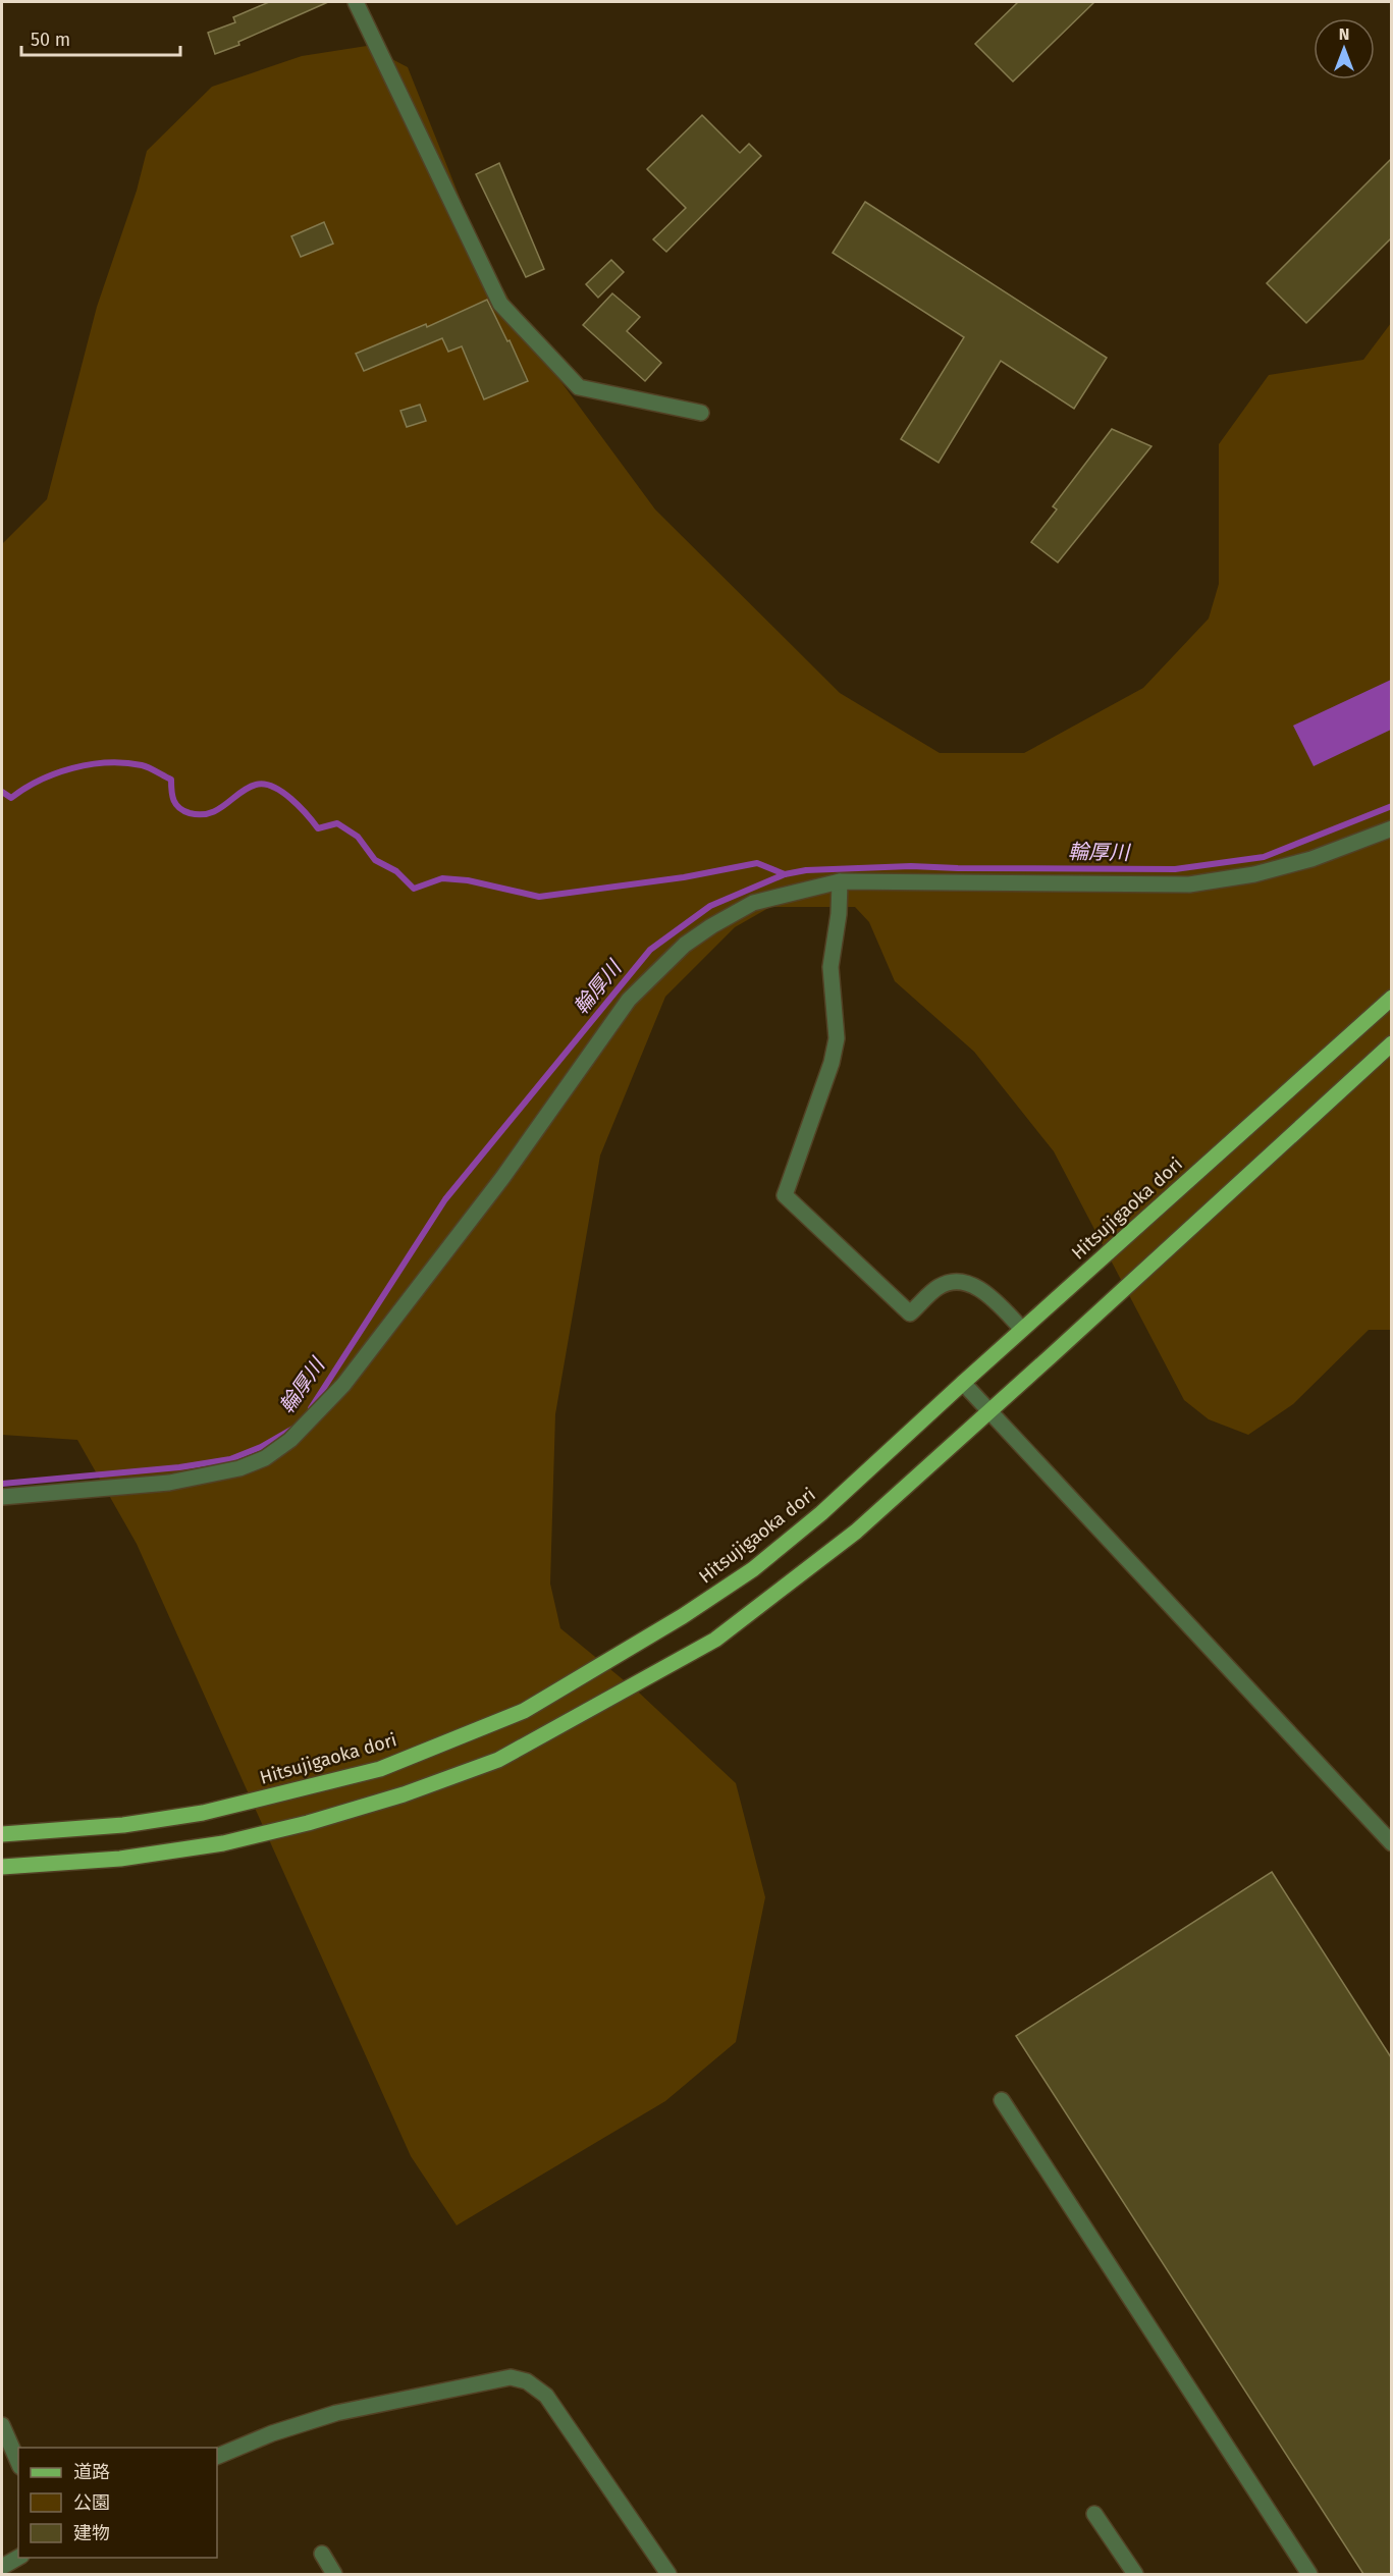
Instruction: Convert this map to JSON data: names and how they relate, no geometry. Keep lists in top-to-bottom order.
{
  "streets": {
    "main road": ["Hitsujigaoka dori"]
  },
  "water": ["輪厚川"],
  "legend": ["道路", "公園", "建物"],
  "scale_bar": "50 m",
  "north": "top"
}
